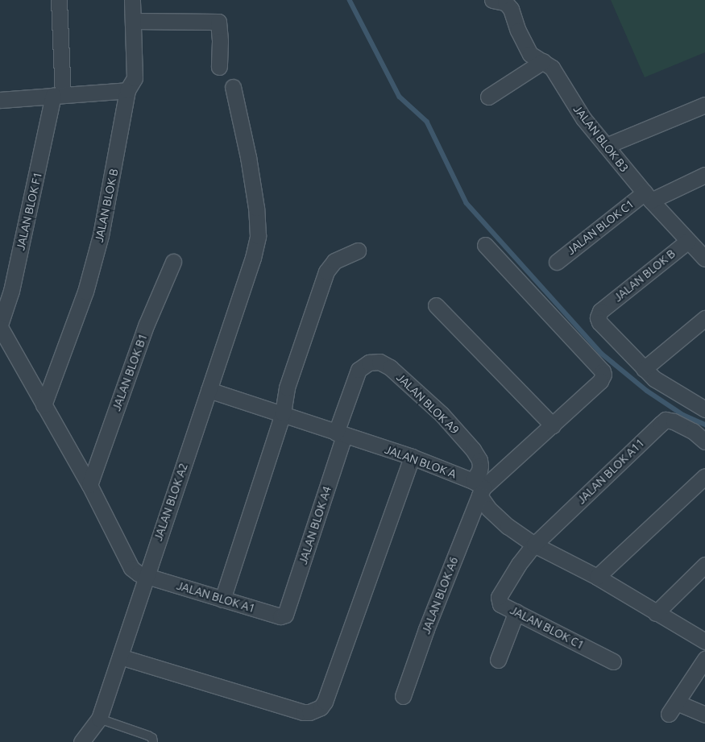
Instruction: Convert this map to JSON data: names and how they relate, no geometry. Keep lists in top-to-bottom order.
{
  "streets": {
    "street": [
      "JALAN BLOK B3",
      "JALAN BLOK B",
      "JALAN BLOK F1",
      "JALAN BLOK C1",
      "JALAN BLOK B1",
      "JALAN BLOK A9",
      "JALAN BLOK A",
      "JALAN BLOK A11",
      "JALAN BLOK A2",
      "JALAN BLOK A4",
      "JALAN BLOK A6",
      "JALAN BLOK A1"
    ]
  },
  "crossings": [
    ["JALAN BLOK B3", "JALAN BLOK B"],
    ["JALAN BLOK B3", "JALAN BLOK C1"],
    ["JALAN BLOK C1", "JALAN BLOK A11"],
    ["JALAN BLOK A9", "JALAN BLOK A"],
    ["JALAN BLOK A9", "JALAN BLOK A4"],
    ["JALAN BLOK A9", "JALAN BLOK A6"],
    ["JALAN BLOK A", "JALAN BLOK A2"],
    ["JALAN BLOK A", "JALAN BLOK A4"],
    ["JALAN BLOK A", "JALAN BLOK A6"],
    ["JALAN BLOK A2", "JALAN BLOK A1"],
    ["JALAN BLOK A4", "JALAN BLOK A1"]
  ]
}
